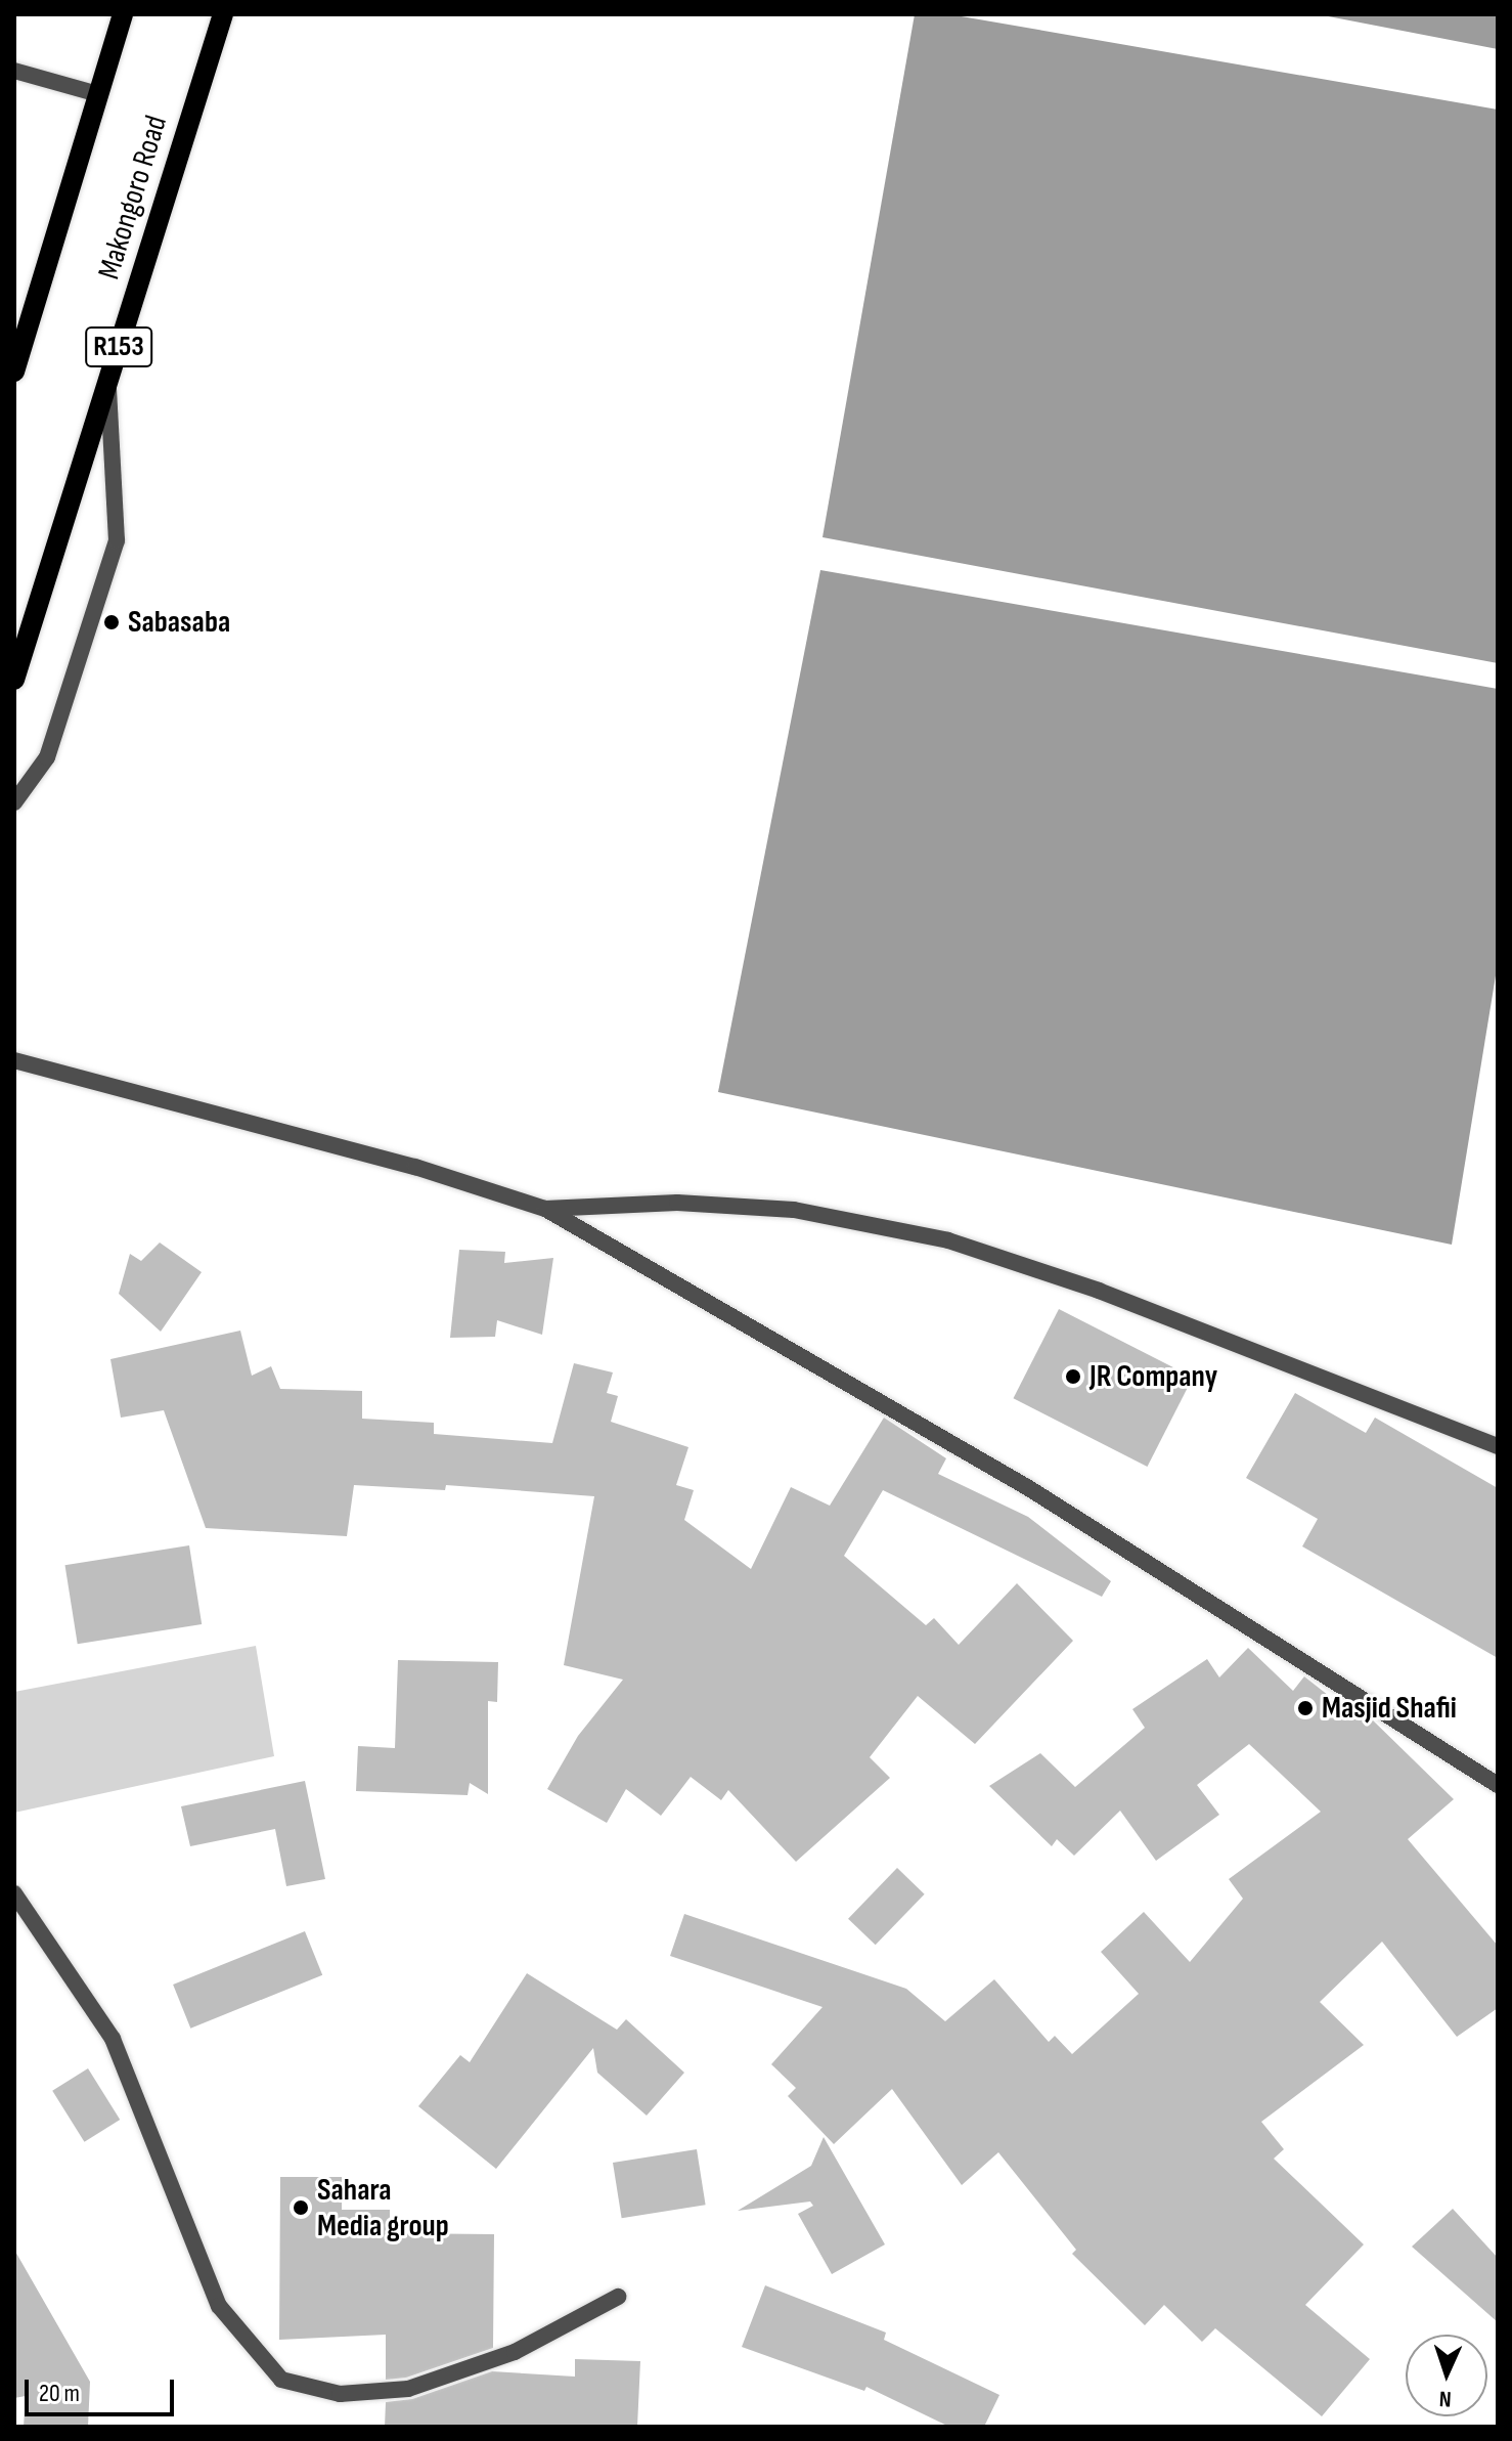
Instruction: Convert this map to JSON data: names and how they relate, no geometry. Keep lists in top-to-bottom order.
{
  "streets": {
    "main road": ["Makongoro Road", "R153"]
  },
  "places": [
    "Sabasaba",
    "JR Company",
    "Masjid Shafii",
    "Sahara Media group"
  ],
  "scale_bar": "20 m",
  "north": "bottom"
}
